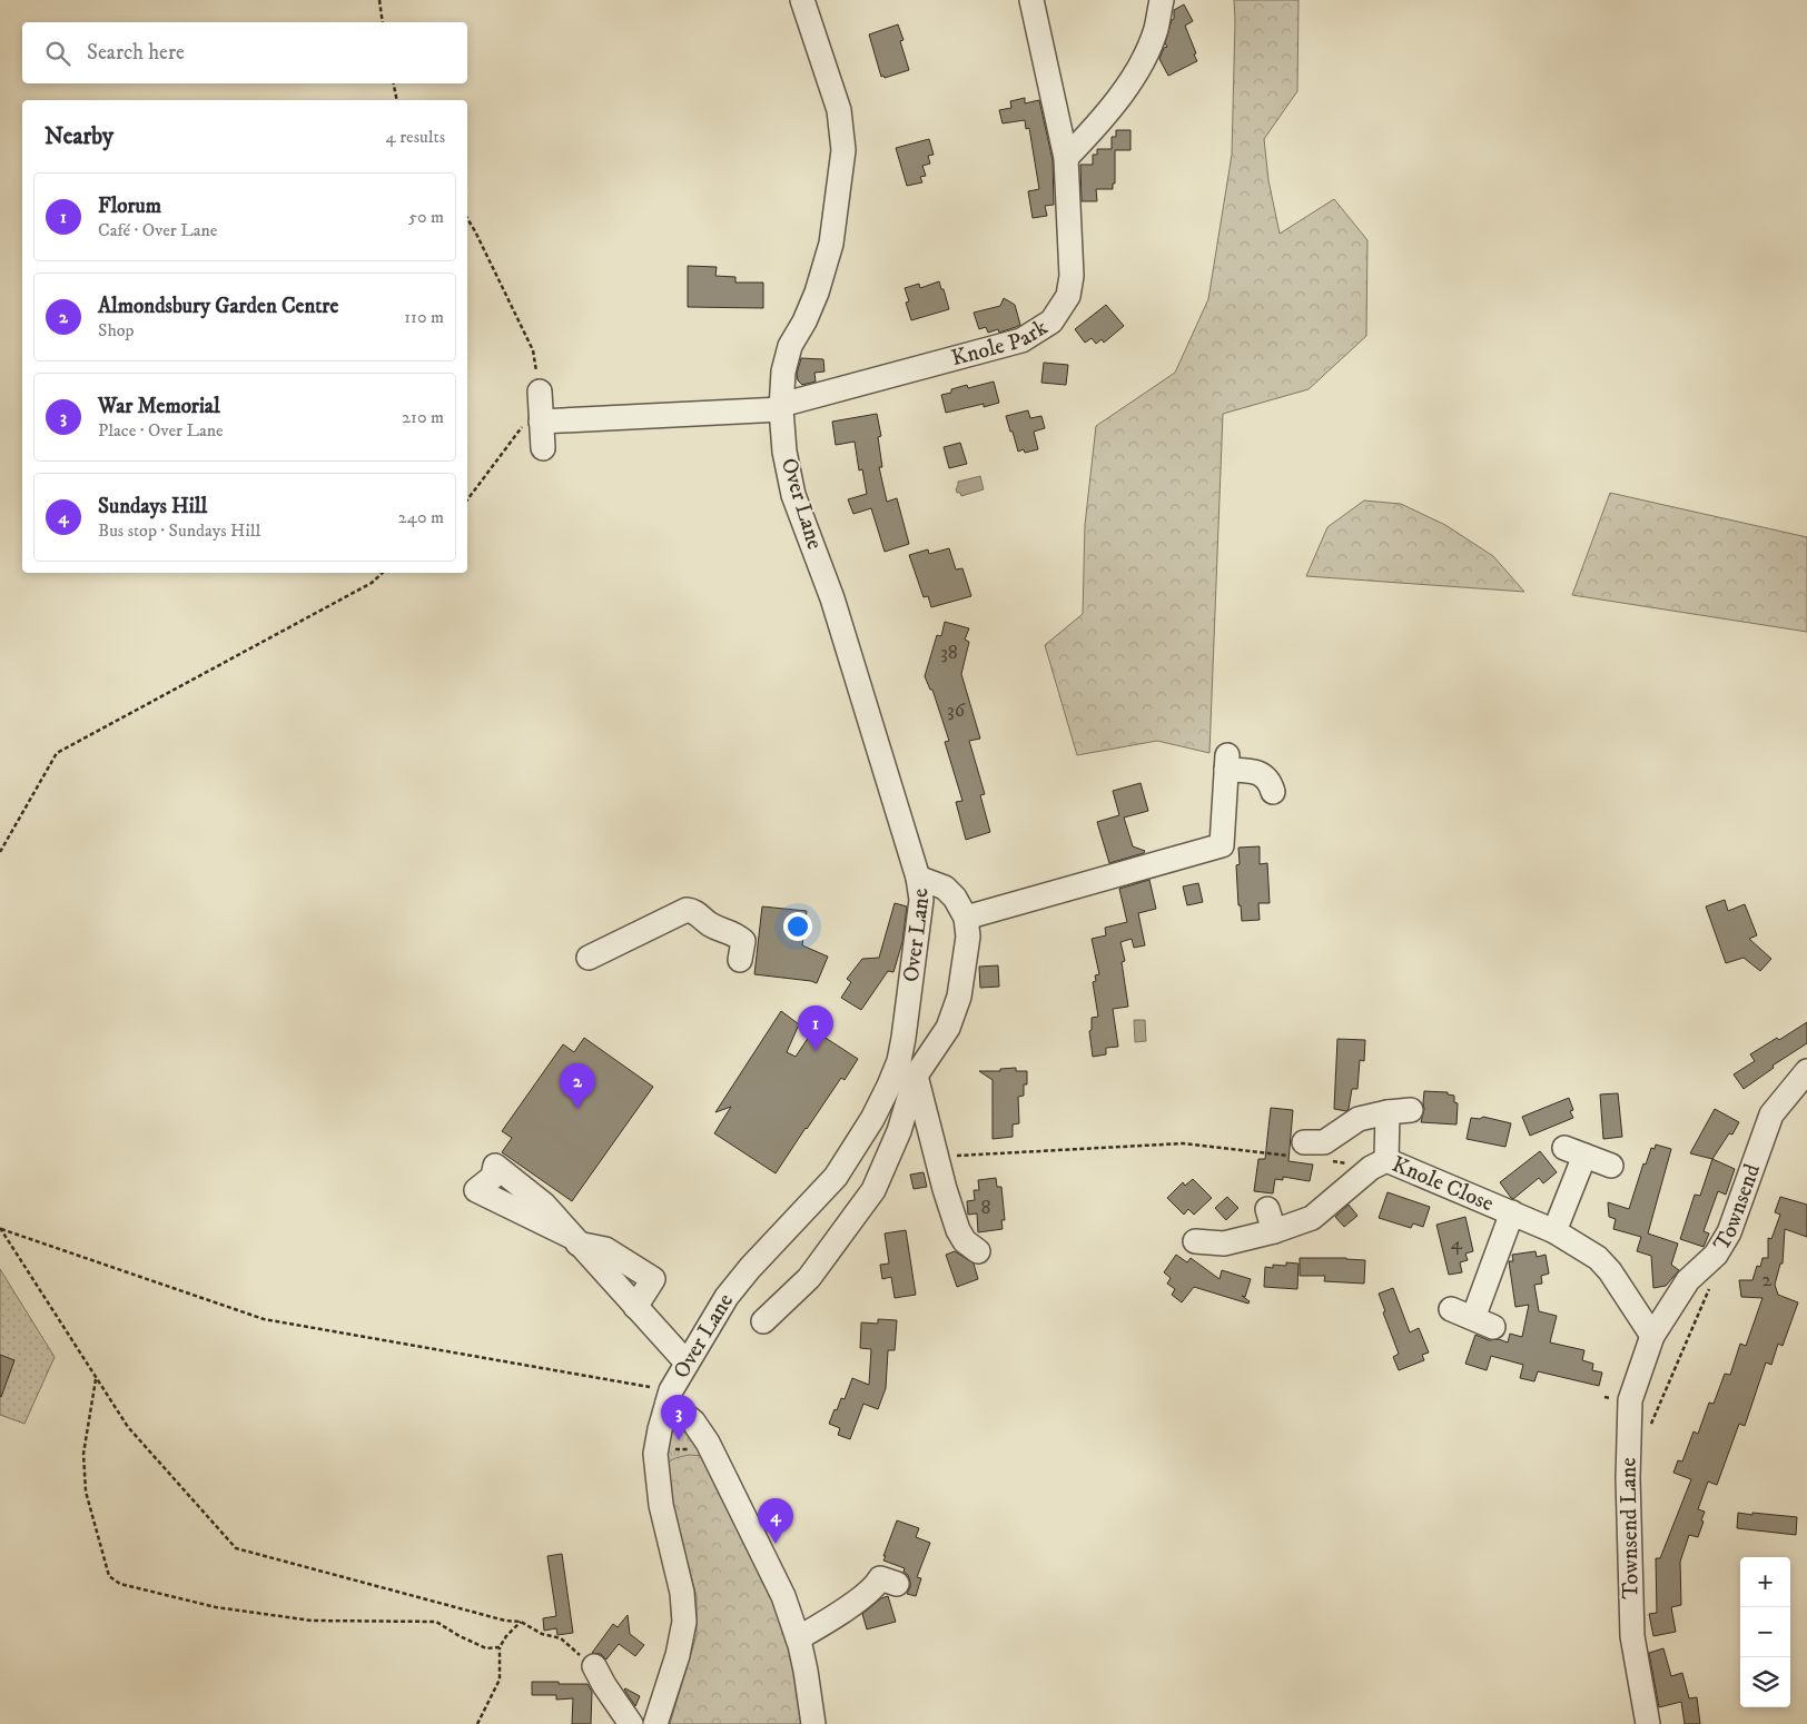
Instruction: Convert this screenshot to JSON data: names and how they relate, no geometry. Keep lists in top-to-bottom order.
{
  "streets": {
    "street": [
      "Knole Park",
      "Over Lane",
      "Knole Close",
      "Townsend",
      "Townsend Lane"
    ]
  },
  "crossings": [
    ["Knole Park", "Over Lane"],
    ["Knole Close", "Townsend"],
    ["Knole Close", "Townsend Lane"],
    ["Townsend", "Townsend Lane"]
  ],
  "house_numbers": [
    "38",
    "36",
    "8",
    "4",
    "2"
  ],
  "page": {
    "search": "Search here",
    "heading": ["Nearby", "4 results"],
    "list": [
      {
        "mark": "1",
        "name": "Florum",
        "note": "Café · Over Lane",
        "value": "50 m"
      },
      {
        "mark": "2",
        "name": "Almondsbury Garden Centre",
        "note": "Shop",
        "value": "110 m"
      },
      {
        "mark": "3",
        "name": "War Memorial",
        "note": "Place · Over Lane",
        "value": "210 m"
      },
      {
        "mark": "4",
        "name": "Sundays Hill",
        "note": "Bus stop · Sundays Hill",
        "value": "240 m"
      }
    ],
    "pins": [
      "1",
      "2",
      "3",
      "4"
    ],
    "map_buttons": ["+", "−"]
  }
}
